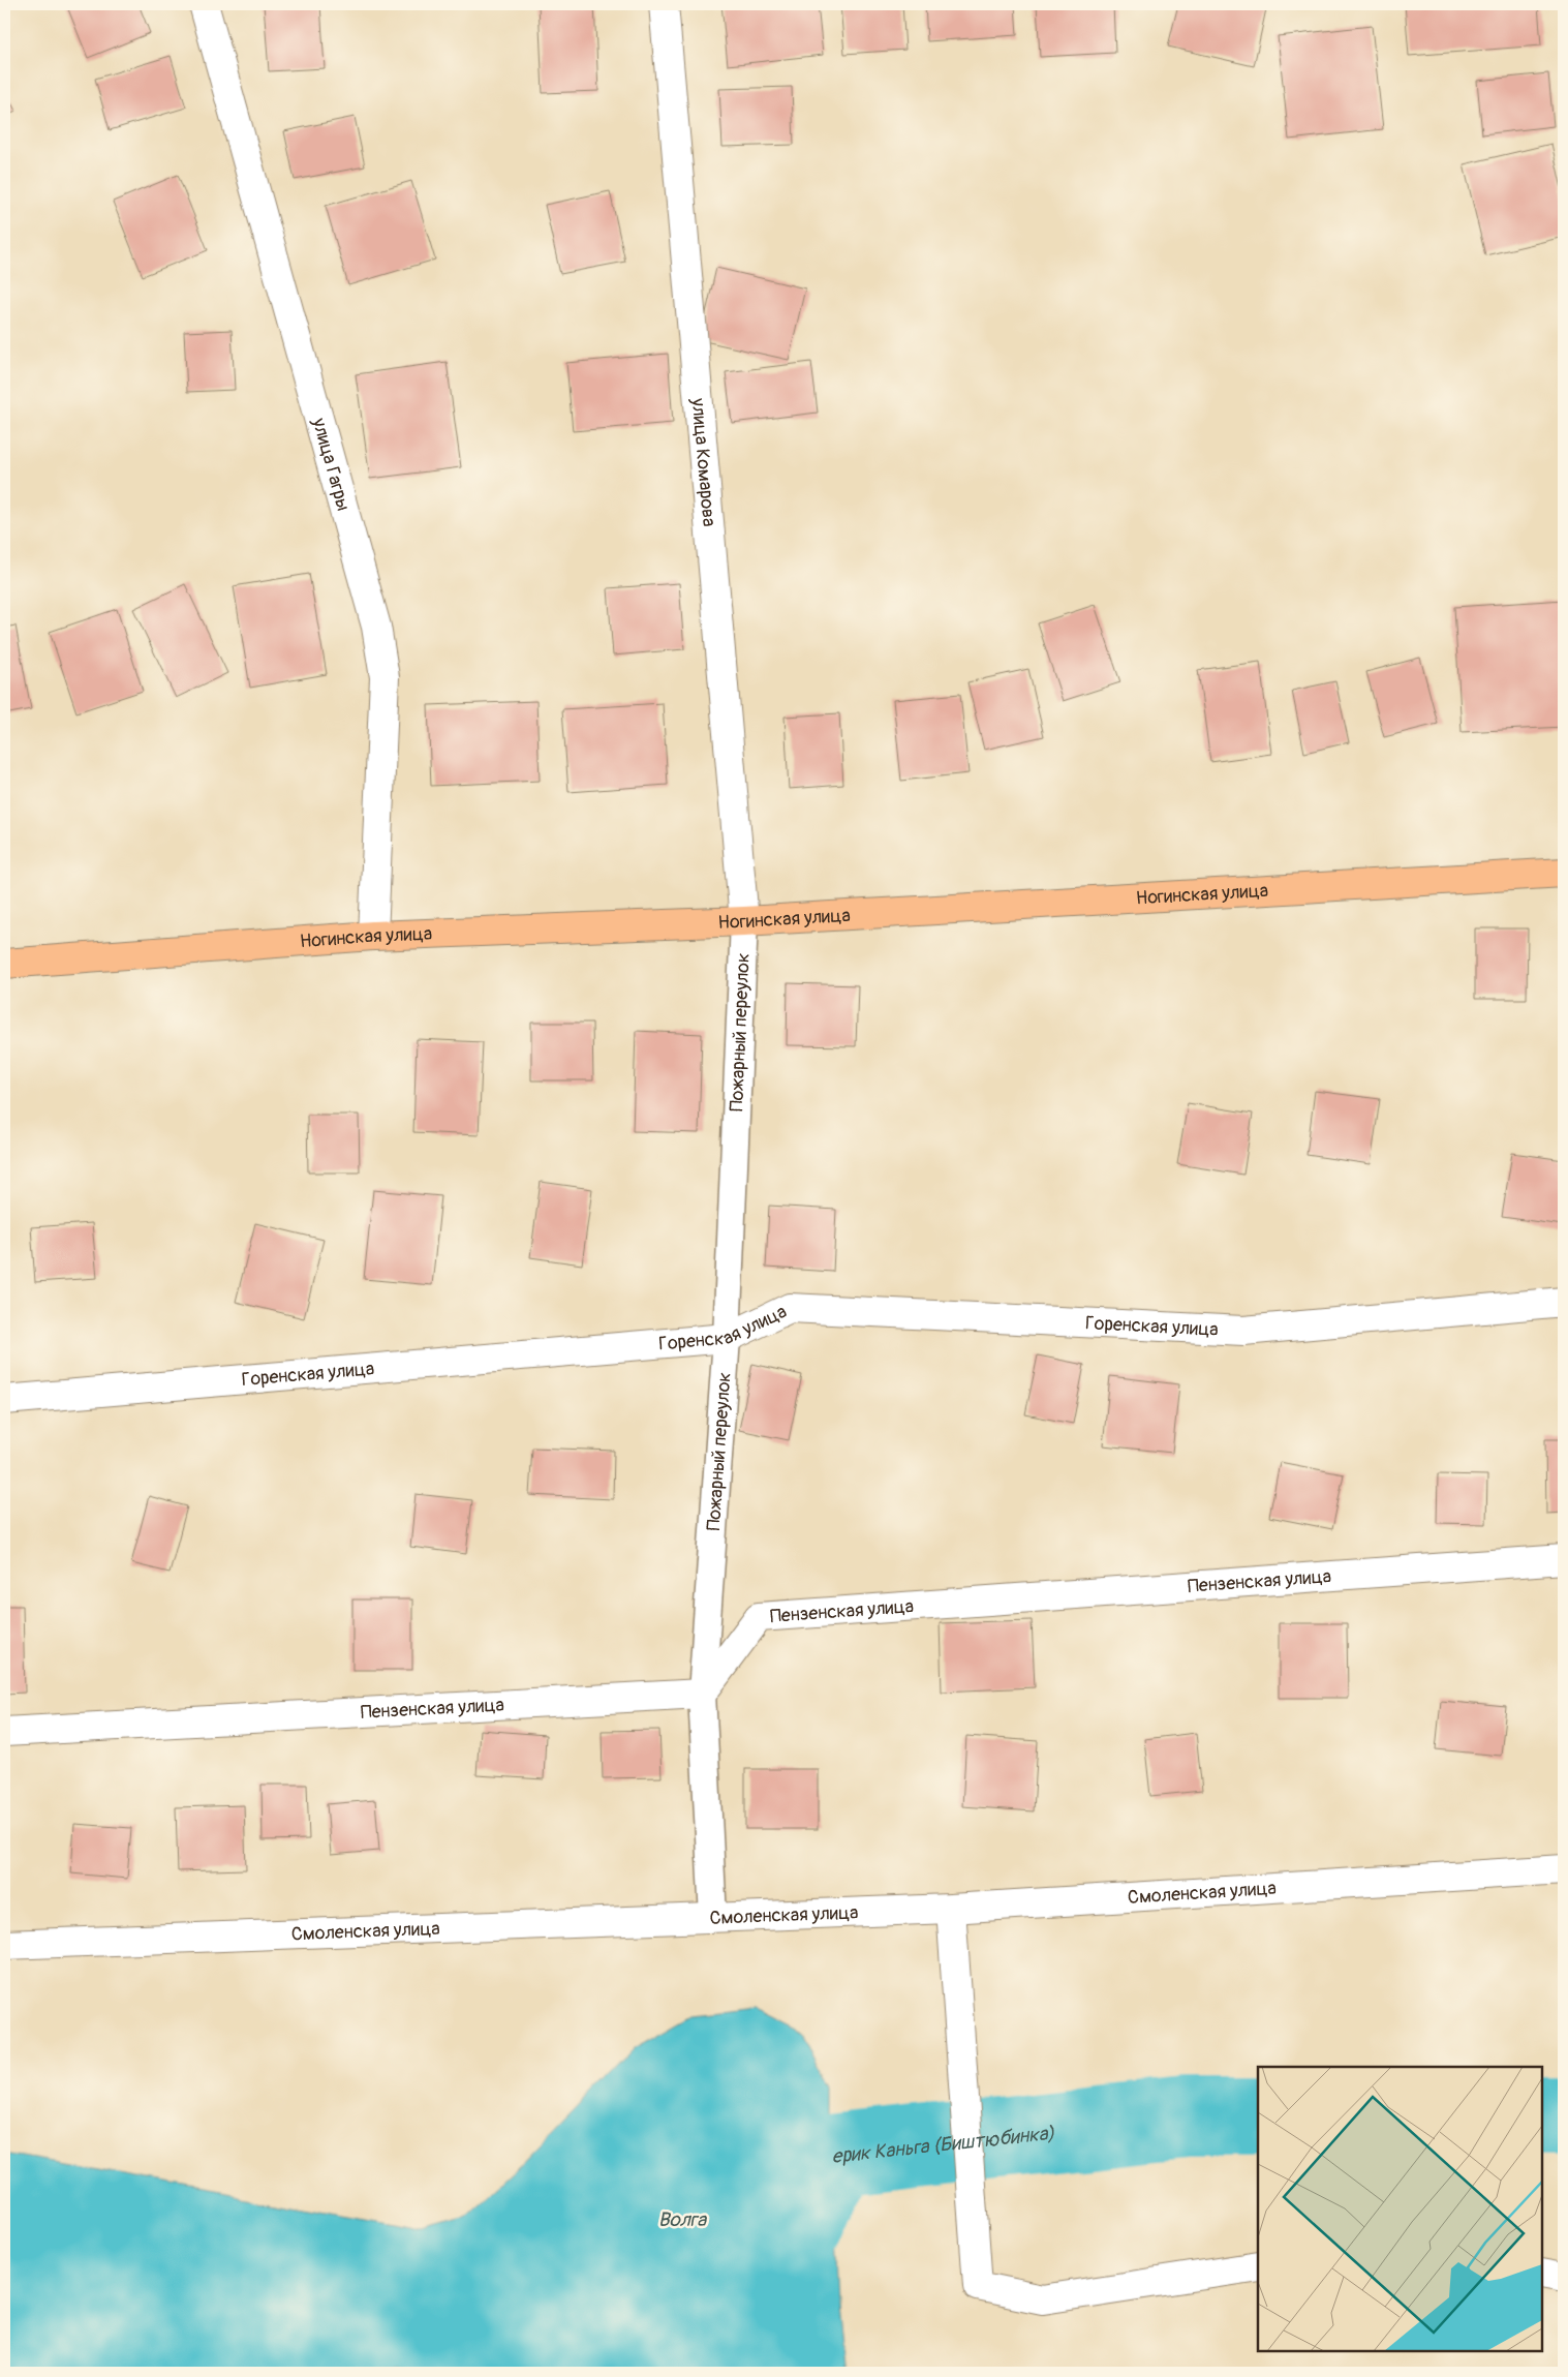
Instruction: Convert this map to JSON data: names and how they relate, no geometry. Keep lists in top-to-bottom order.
{
  "streets": {
    "main road": ["Ногинская улица"],
    "street": [
      "улица Комарова",
      "улица Гагры",
      "Горенская улица",
      "Пензенская улица",
      "Смоленская улица"
    ],
    "lane": ["Пожарный переулок"]
  },
  "crossings": [
    ["улица Комарова", "Ногинская улица"],
    ["улица Комарова", "Пожарный переулок"],
    ["улица Гагры", "Ногинская улица"],
    ["Ногинская улица", "Пожарный переулок"],
    ["Пожарный переулок", "Горенская улица"],
    ["Пожарный переулок", "Пензенская улица"],
    ["Пожарный переулок", "Смоленская улица"]
  ],
  "water": ["ерик Каньга (Биштюбинка)", "Волга"]
}
